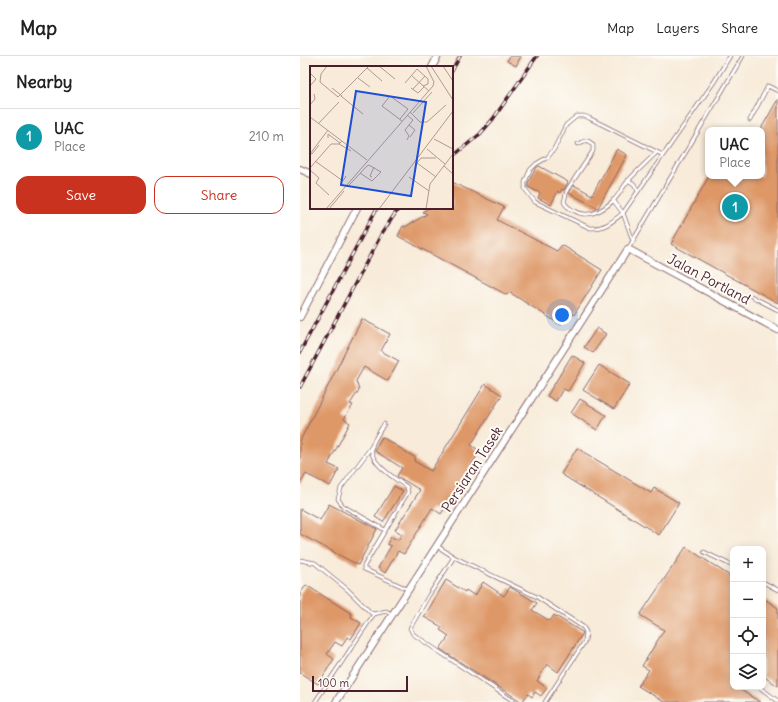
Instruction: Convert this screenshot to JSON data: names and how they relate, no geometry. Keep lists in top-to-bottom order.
{
  "streets": {
    "street": ["Jalan Portland", "Persiaran Tasek"]
  },
  "crossings": [
    ["Jalan Portland", "Persiaran Tasek"]
  ],
  "scale_bar": "100 m",
  "page": {
    "header": "Map",
    "nav": ["Map", "Layers", "Share"],
    "heading": "Nearby",
    "list": [
      {
        "mark": "1",
        "name": "UAC",
        "note": "Place",
        "value": "210 m"
      }
    ],
    "popup": ["UAC", "Place"],
    "buttons": ["Save", "Share"],
    "pins": "1",
    "map_buttons": ["+", "−"],
    "scale": "100 m"
  }
}
